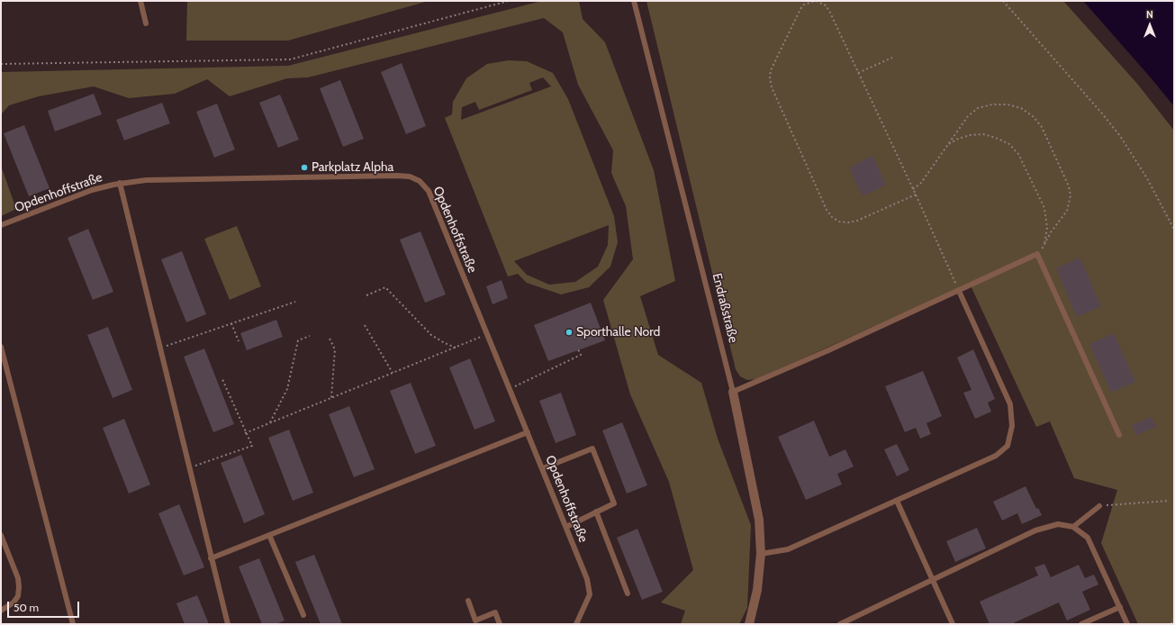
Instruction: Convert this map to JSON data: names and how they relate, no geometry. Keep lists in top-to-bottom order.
{
  "streets": {
    "street": ["Endraßstraße"],
    "lane": ["Opdenhoffstraße"]
  },
  "places": ["Parkplatz Alpha", "Sporthalle Nord"],
  "scale_bar": "50 m",
  "north": "top"
}
